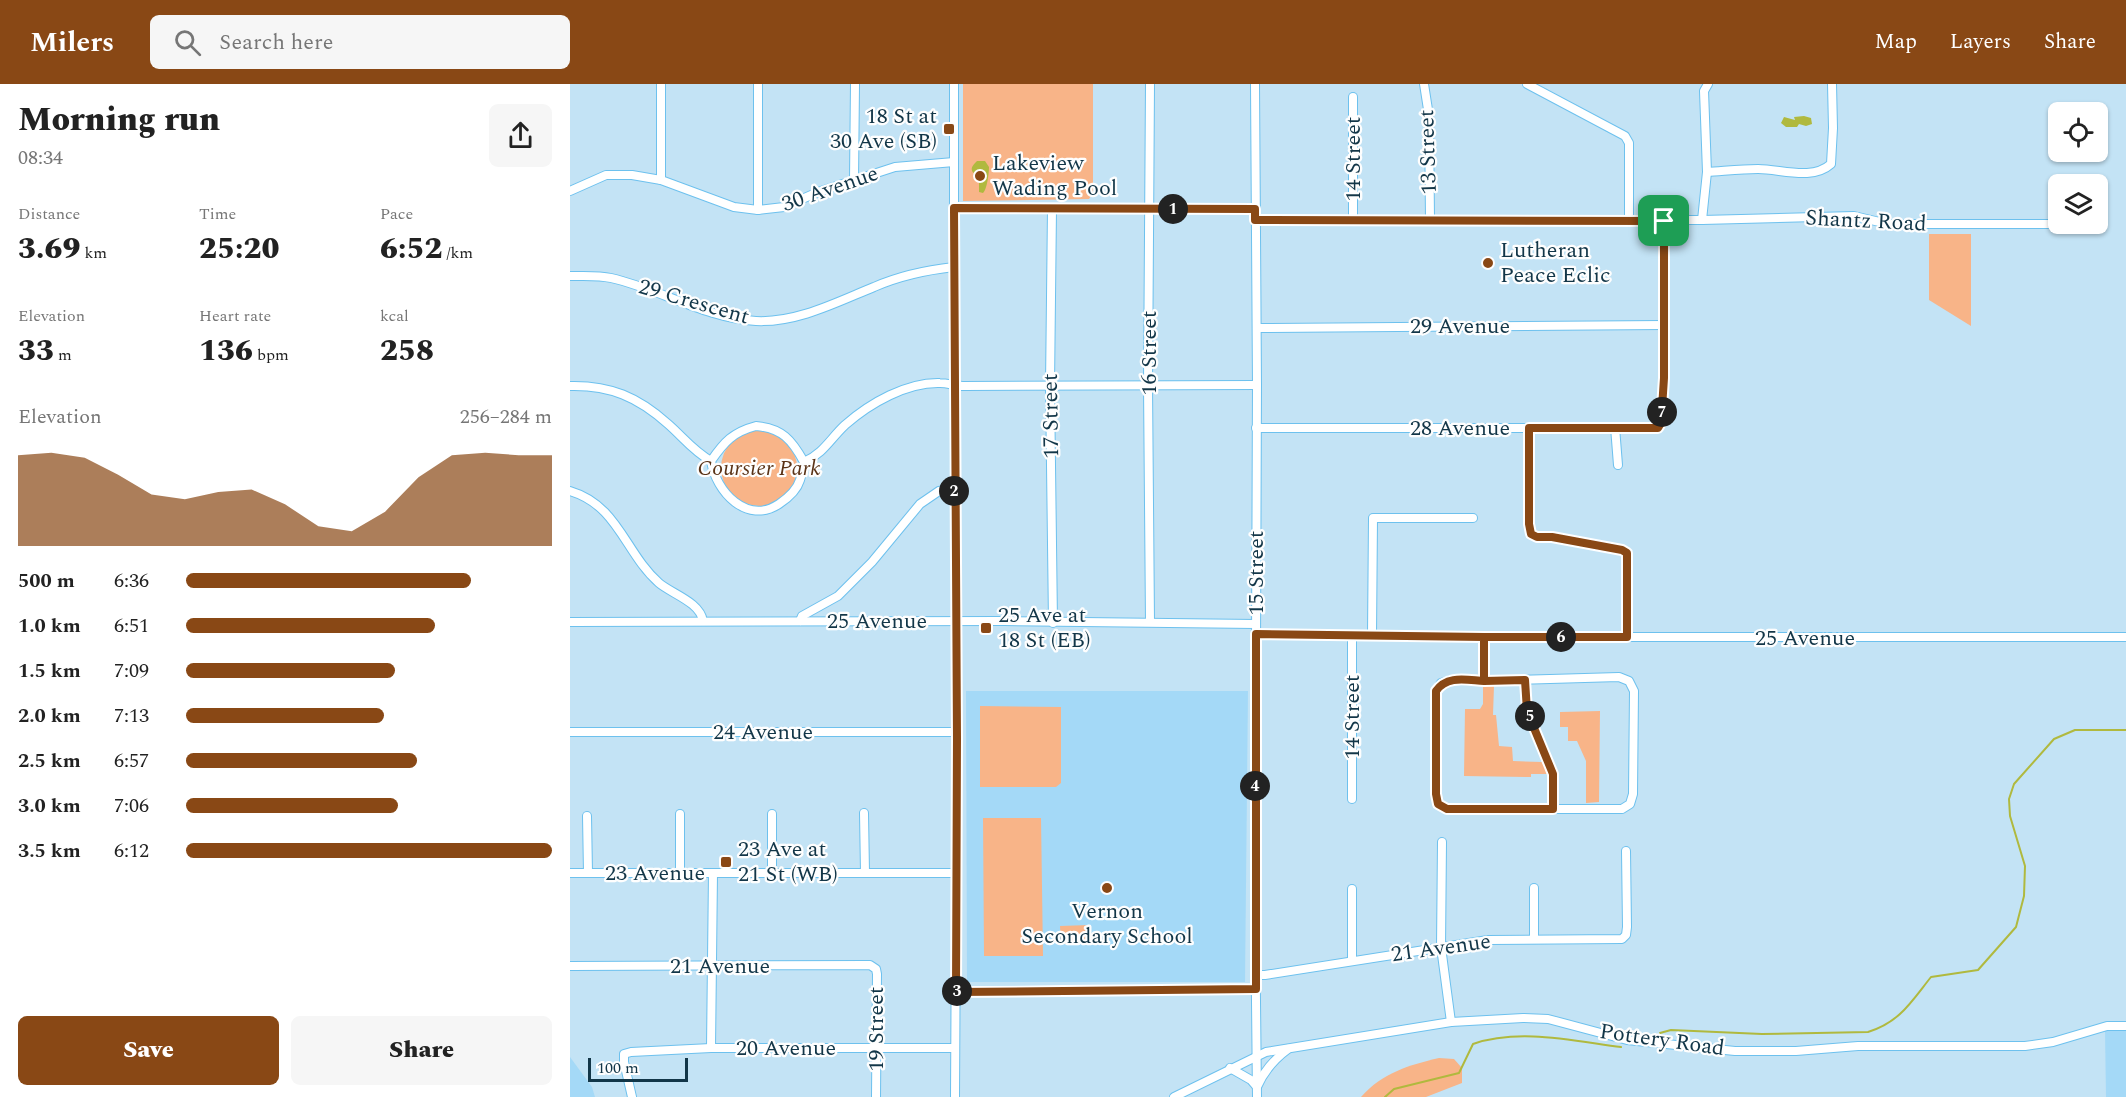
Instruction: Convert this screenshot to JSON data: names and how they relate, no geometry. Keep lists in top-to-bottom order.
{
  "streets": {
    "street": [
      "13 Street",
      "14 Street",
      "30 Avenue",
      "Shantz Road",
      "29 Crescent",
      "29 Avenue",
      "16 Street",
      "17 Street",
      "28 Avenue",
      "15 Street",
      "25 Avenue",
      "24 Avenue",
      "23 Avenue",
      "21 Avenue",
      "19 Street",
      "Pottery Road",
      "20 Avenue"
    ]
  },
  "crossings": [
    ["14 Street", "25 Avenue"],
    ["29 Avenue", "28 Avenue"],
    ["29 Avenue", "15 Street"],
    ["16 Street", "25 Avenue"],
    ["17 Street", "25 Avenue"],
    ["28 Avenue", "15 Street"],
    ["15 Street", "25 Avenue"],
    ["15 Street", "21 Avenue"],
    ["15 Street", "Pottery Road"],
    ["21 Avenue", "19 Street"],
    ["19 Street", "20 Avenue"]
  ],
  "parks": ["Coursier Park"],
  "places": {
    "transit": ["18 St at 30 Ave (SB)", "25 Ave at 18 St (EB)", "23 Ave at 21 St (WB)"],
    "other": ["Lakeview Wading Pool", "Lutheran Peace Eclic", "Vernon Secondary School"]
  },
  "scale_bar": "100 m",
  "page": {
    "header": "Milers",
    "search": "Search here",
    "nav": ["Map", "Layers", "Share"],
    "heading": ["Morning run", "08:34"],
    "stats": [
      ["Distance", "3.69 km"],
      ["Time", "25:20"],
      ["Pace", "6:52 /km"],
      ["Elevation", "33 m"],
      ["Heart rate", "136 bpm"],
      ["kcal", "258"]
    ],
    "pins": [
      "1",
      "7",
      "2",
      "6",
      "5",
      "4",
      "3"
    ],
    "chart": ["Elevation", "256–284 m"],
    "list": [
      {
        "name": "500 m",
        "note": "6:36"
      },
      {
        "name": "1.0 km",
        "note": "6:51"
      },
      {
        "name": "1.5 km",
        "note": "7:09"
      },
      {
        "name": "2.0 km",
        "note": "7:13"
      },
      {
        "name": "2.5 km",
        "note": "6:57"
      },
      {
        "name": "3.0 km",
        "note": "7:06"
      },
      {
        "name": "3.5 km",
        "note": "6:12"
      }
    ],
    "buttons": ["Save", "Share"],
    "scale": "100 m"
  }
}
